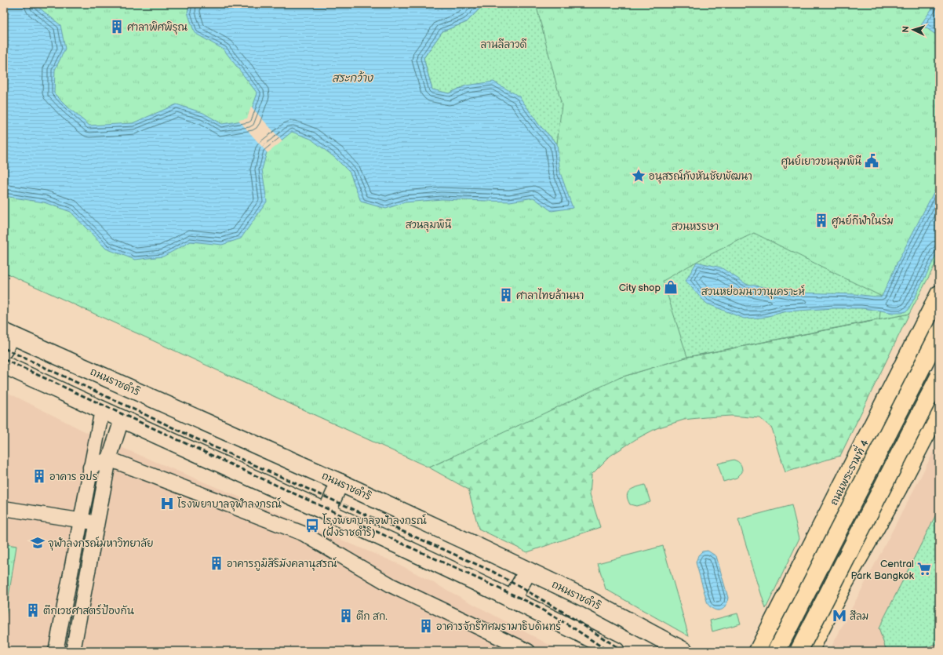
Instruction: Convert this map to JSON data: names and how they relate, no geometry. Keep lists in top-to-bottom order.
{
  "streets": {
    "main road": ["ถนนราชดำริ", "ถนนพระรามที่ 4"]
  },
  "water": ["สระกว้าง"],
  "parks": [
    "ลานลีลาวดี",
    "สวนลุมพินี",
    "สวนหรรษา",
    "สวนหย่อมนาวานุเคราะห์"
  ],
  "places": {
    "building": [
      "ศาลาพิศพิรุณ",
      "ศูนย์กีฬาในร่ม",
      "ศาลาไทยล้านนา",
      "อาคาร อปร",
      "อาคารภูมิสิริมังคลานุสรณ์",
      "ตึกเวชศาสตร์ป้องกัน",
      "ตึก สก.",
      "อาคารจักรีทศมรามาธิบดินทร์"
    ],
    "public building": ["ศูนย์เยาวชนลุมพินี"],
    "place": ["อนุสรณ์กังหันชัยพัฒนา"],
    "shop": ["City shop"],
    "hospital": ["โรงพยาบาลจุฬาลงกรณ์"],
    "bus stop": ["โรงพยาบาลจุฬาลงกรณ์ (ฝั่งราชดำริ)"],
    "school or university": ["จุฬาลงกรณ์มหาวิทยาลัย"],
    "supermarket": ["Central Park Bangkok"],
    "metro station": ["สีลม"]
  },
  "north": "left"
}
